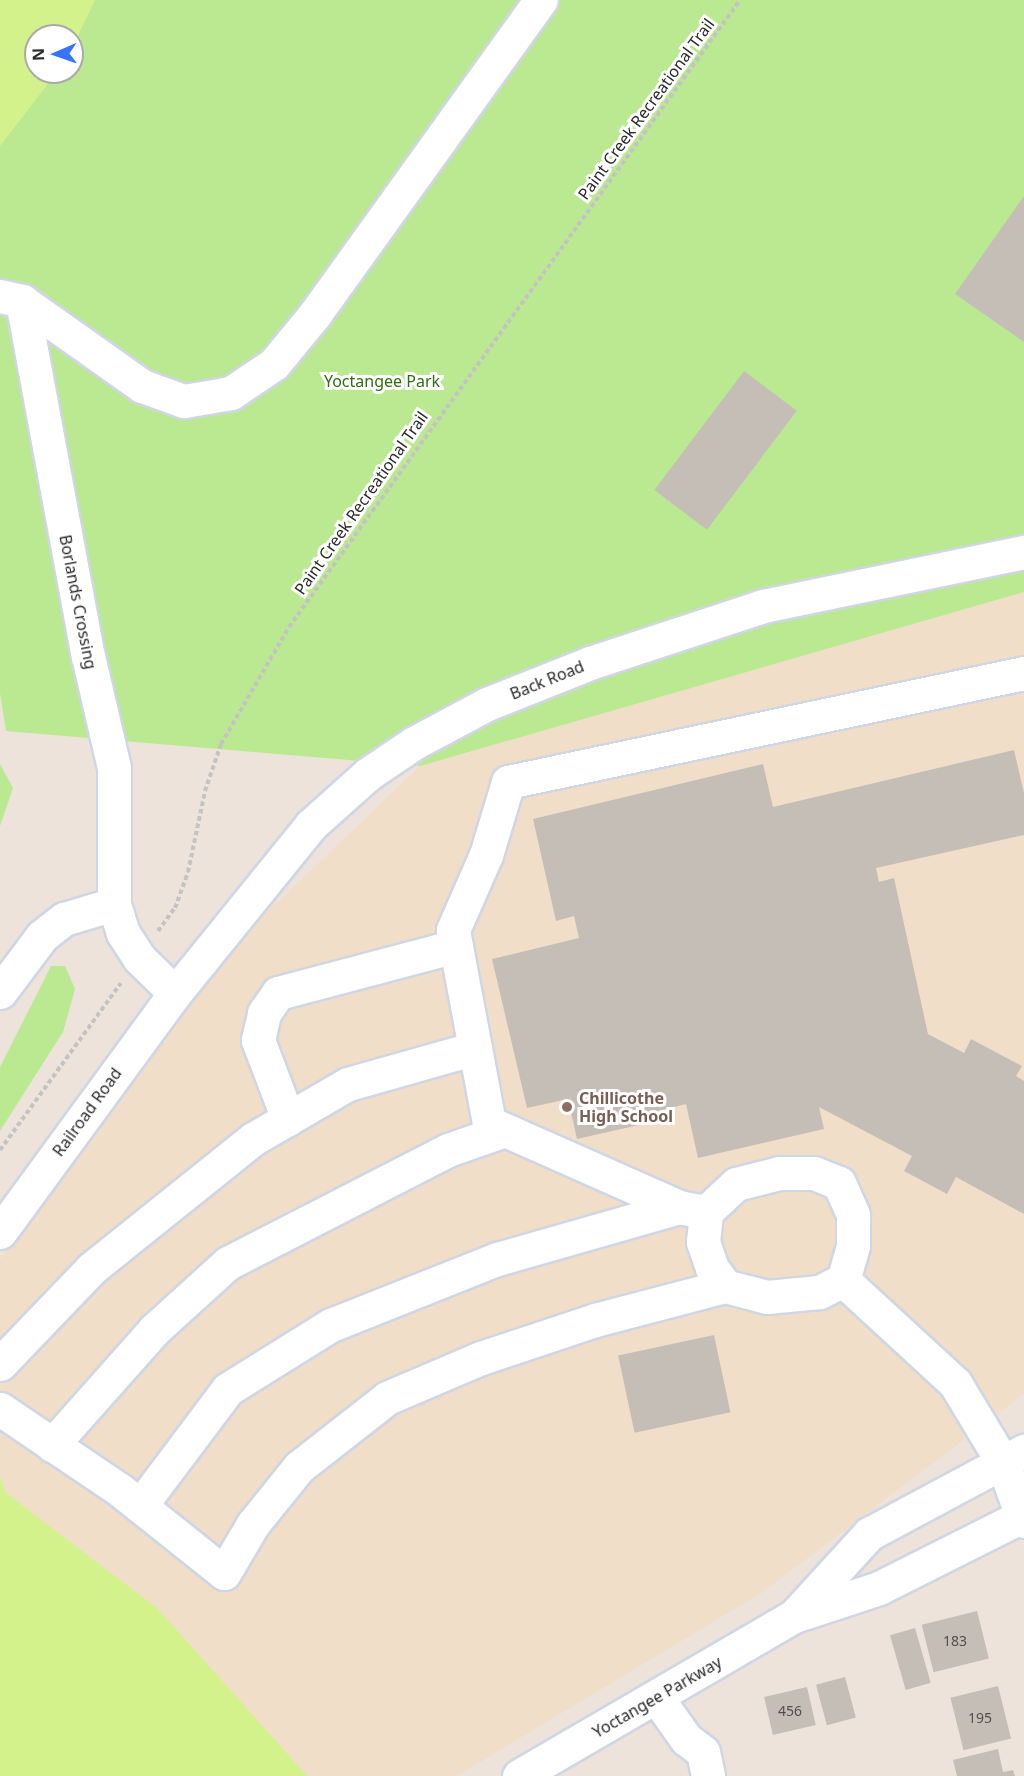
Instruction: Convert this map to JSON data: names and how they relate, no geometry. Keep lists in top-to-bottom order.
{
  "streets": {
    "street": [
      "Borlands Crossing",
      "Back Road",
      "Railroad Road",
      "Yoctangee Parkway"
    ],
    "path": ["Paint Creek Recreational Trail"]
  },
  "crossings": [
    ["Paint Creek Recreational Trail", "Borlands Crossing"],
    ["Borlands Crossing", "Back Road"],
    ["Borlands Crossing", "Railroad Road"],
    ["Back Road", "Railroad Road"]
  ],
  "parks": ["Yoctangee Park"],
  "places": ["Chillicothe High School"],
  "house_numbers": ["183", "456", "195"],
  "north": "left"
}
